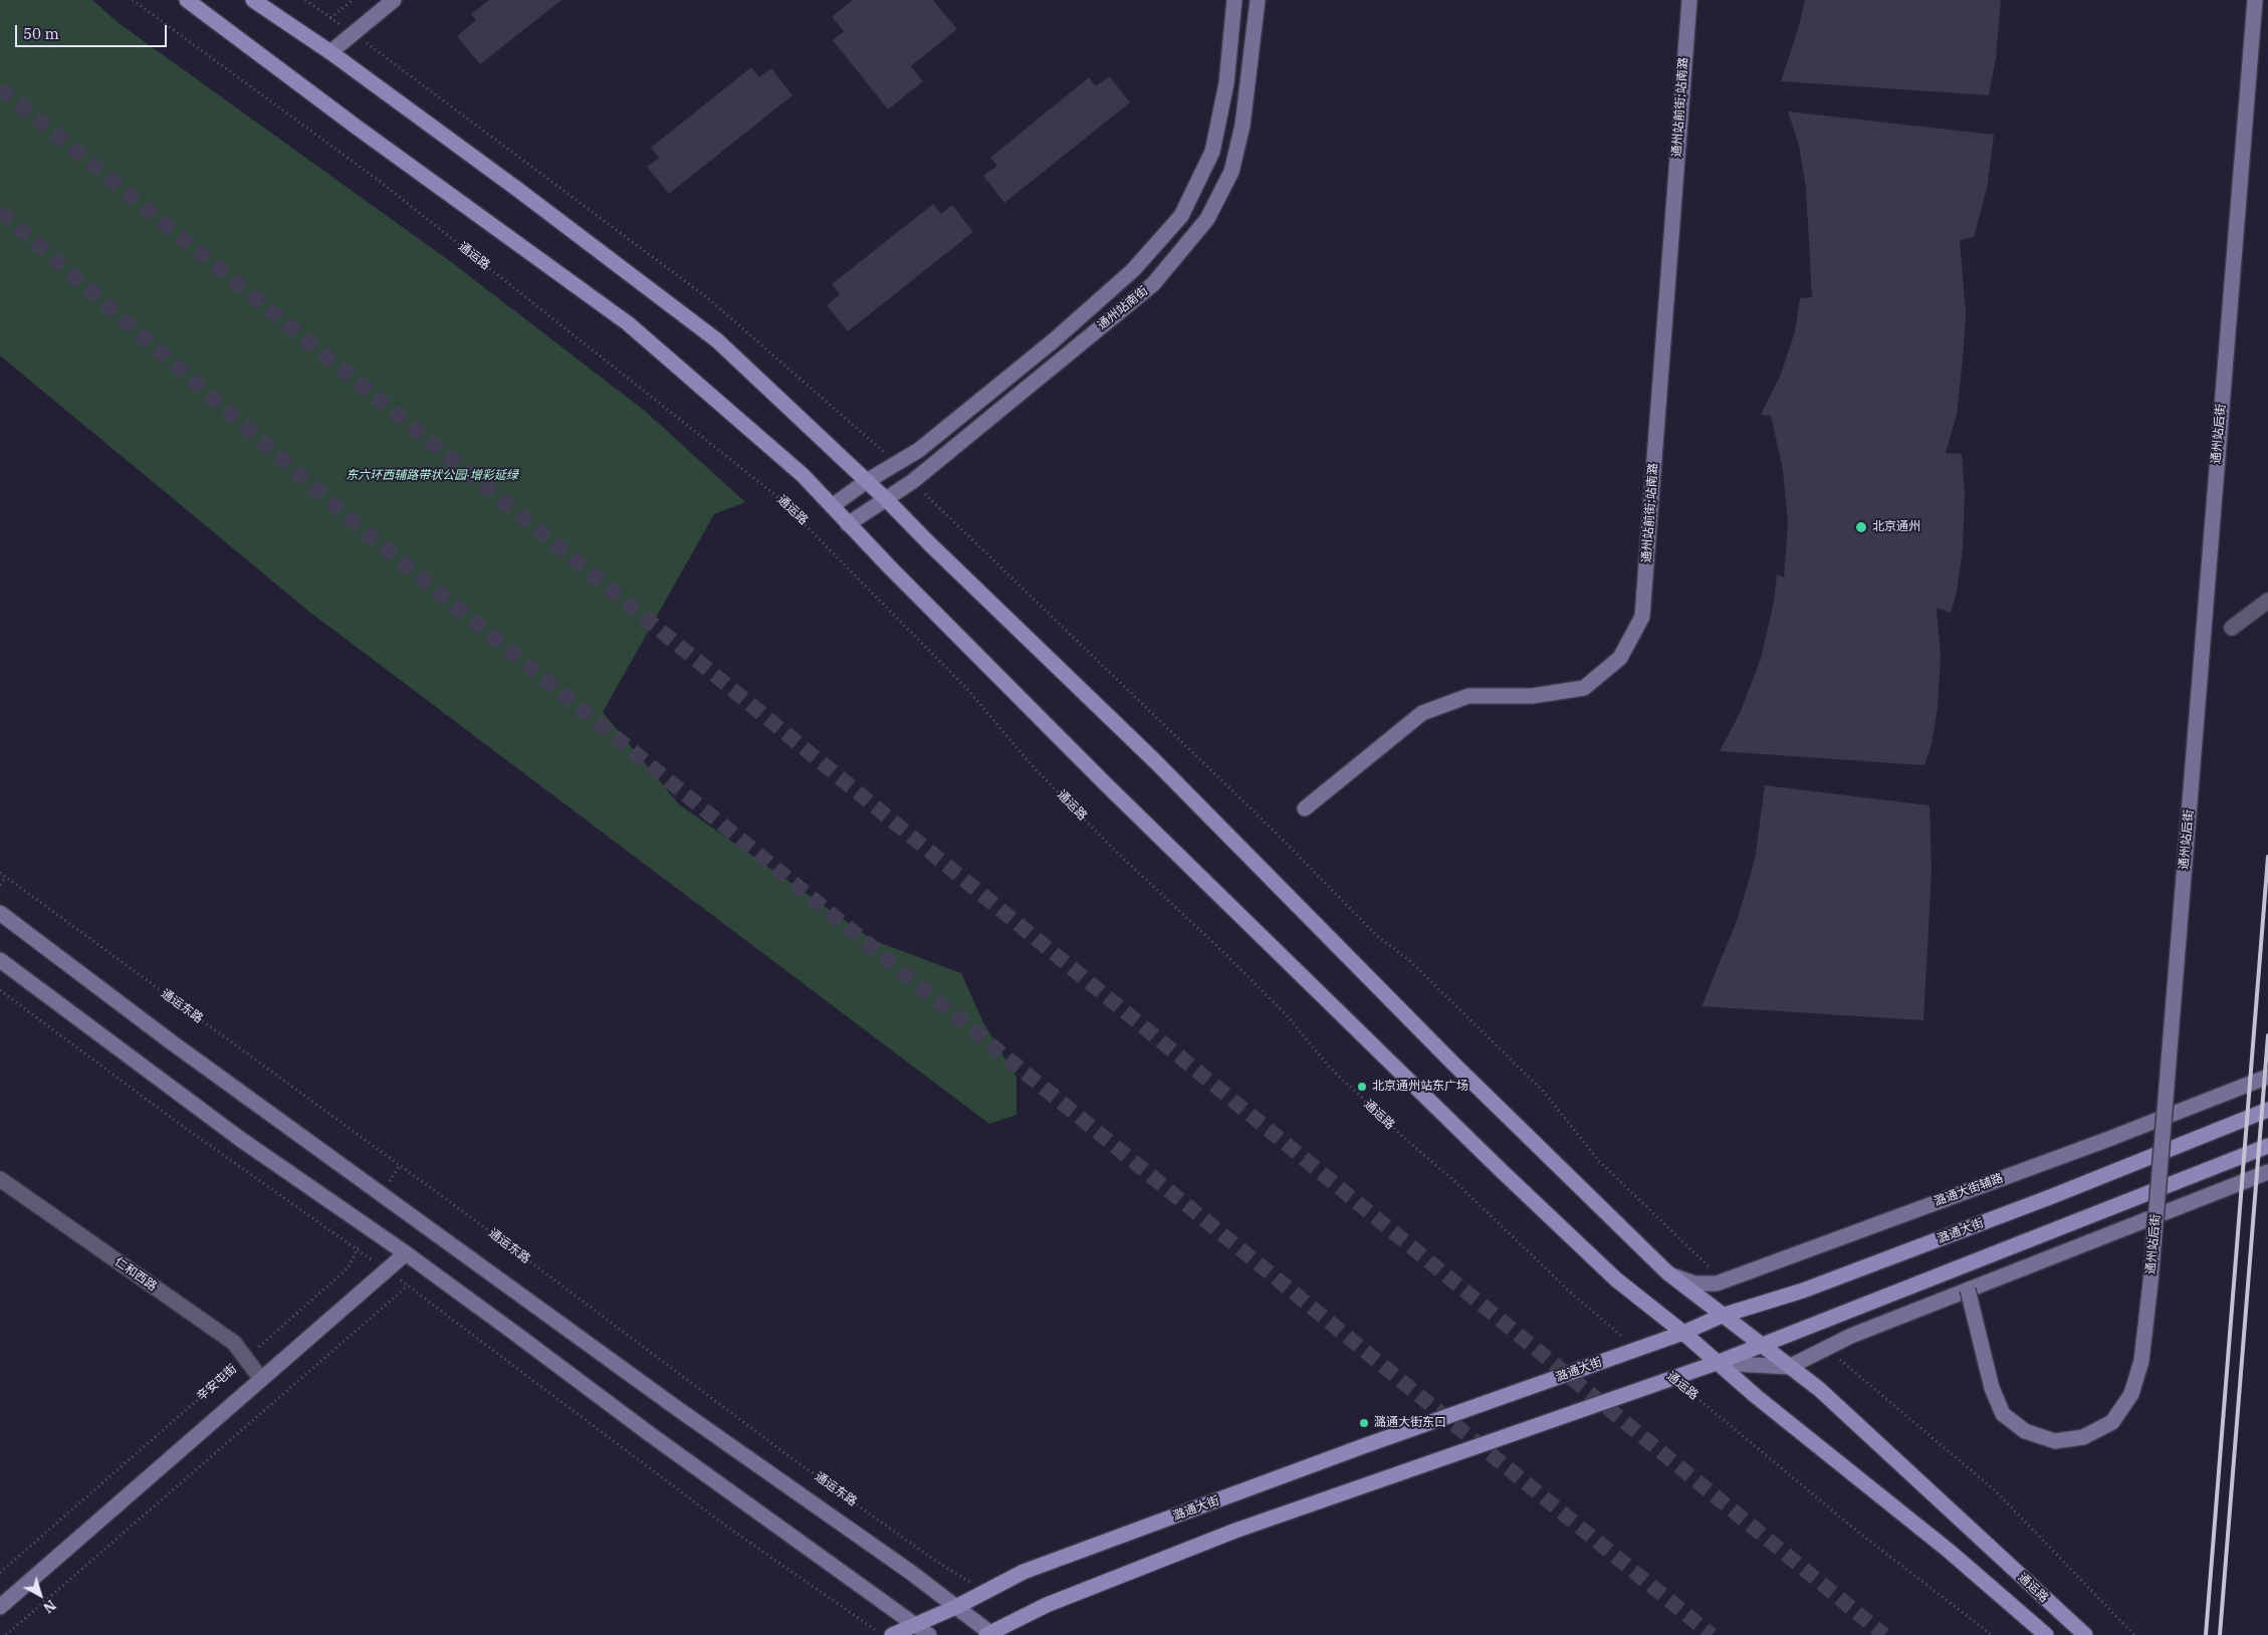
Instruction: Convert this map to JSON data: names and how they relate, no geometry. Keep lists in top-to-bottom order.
{
  "streets": {
    "main road": ["通运路", "潞通大街"],
    "street": [
      "通州站前街;站南潞",
      "通州站南街",
      "通州站后街",
      "通运东路",
      "潞通大街辅路",
      "仁和西路"
    ],
    "path": ["辛安屯街"]
  },
  "crossings": [
    ["通运路", "通州站南街"],
    ["通运路", "潞通大街辅路"],
    ["通运路", "潞通大街"],
    ["通运东路", "潞通大街"],
    ["仁和西路", "辛安屯街"]
  ],
  "parks": ["东六环西辅路带状公园·增彩延绿"],
  "places": ["北京通州", "北京通州站东广场", "潞通大街东口"],
  "scale_bar": "50 m",
  "north": "bottom right"
}
